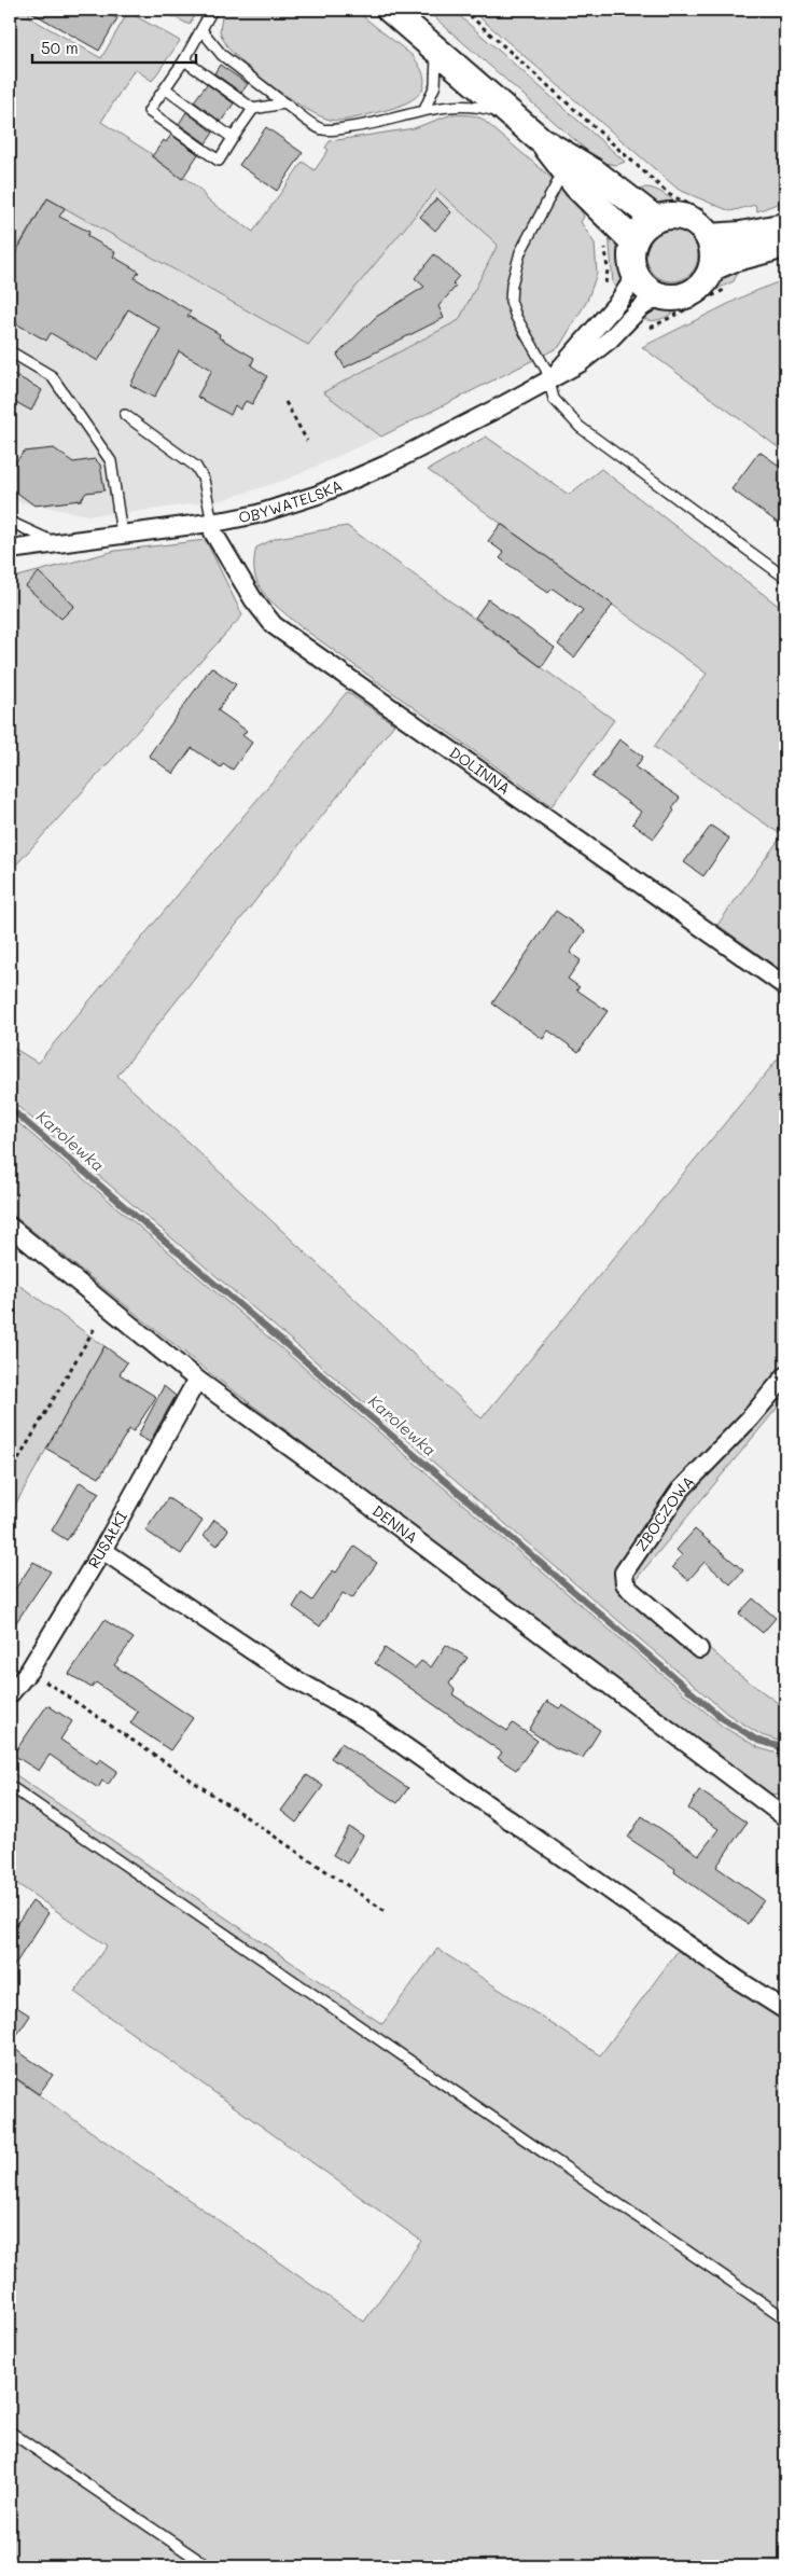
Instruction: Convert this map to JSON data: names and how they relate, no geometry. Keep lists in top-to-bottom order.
{
  "streets": {
    "street": [
      "OBYWATELSKA",
      "DOLINNA",
      "ZBOCZOWA",
      "DENNA",
      "RUSAŁKI"
    ]
  },
  "crossings": [
    ["OBYWATELSKA", "DOLINNA"],
    ["DENNA", "RUSAŁKI"]
  ],
  "water": ["Karolewka"],
  "scale_bar": "50 m"
}
